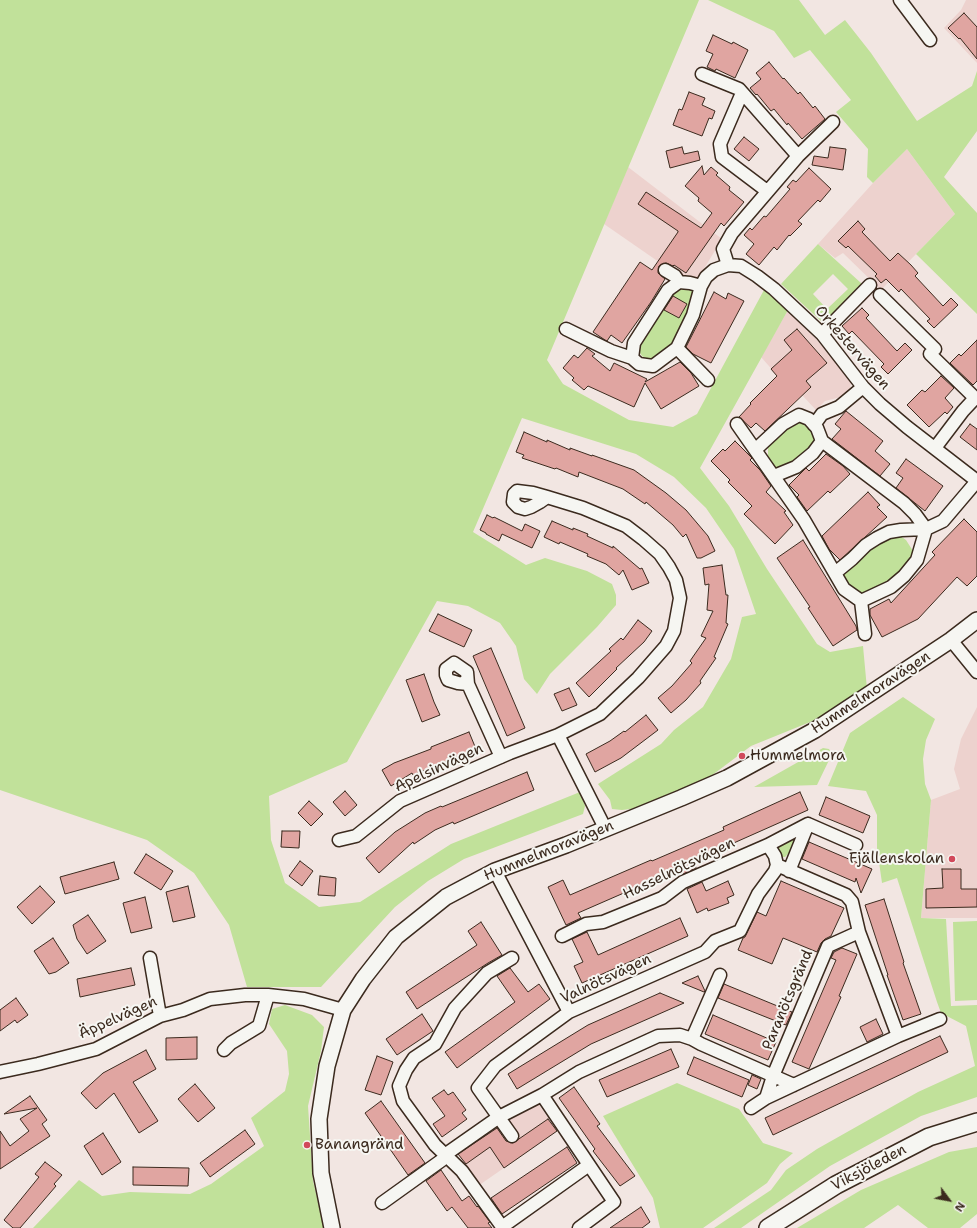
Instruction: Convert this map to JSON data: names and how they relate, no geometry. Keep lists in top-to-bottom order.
{
  "streets": {
    "main road": ["Viksjöleden"],
    "street": [
      "Orkestervägen",
      "Hummelmoravägen",
      "Apelsinvägen",
      "Hasselnötsvägen",
      "Valnötsvägen",
      "Paranötsgränd",
      "Äppelvägen"
    ]
  },
  "crossings": [
    ["Hummelmoravägen", "Äppelvägen"],
    ["Valnötsvägen", "Paranötsgränd"]
  ],
  "places": ["Hummelmora", "Fjällenskolan", "Banangränd"],
  "north": "bottom right"
}
